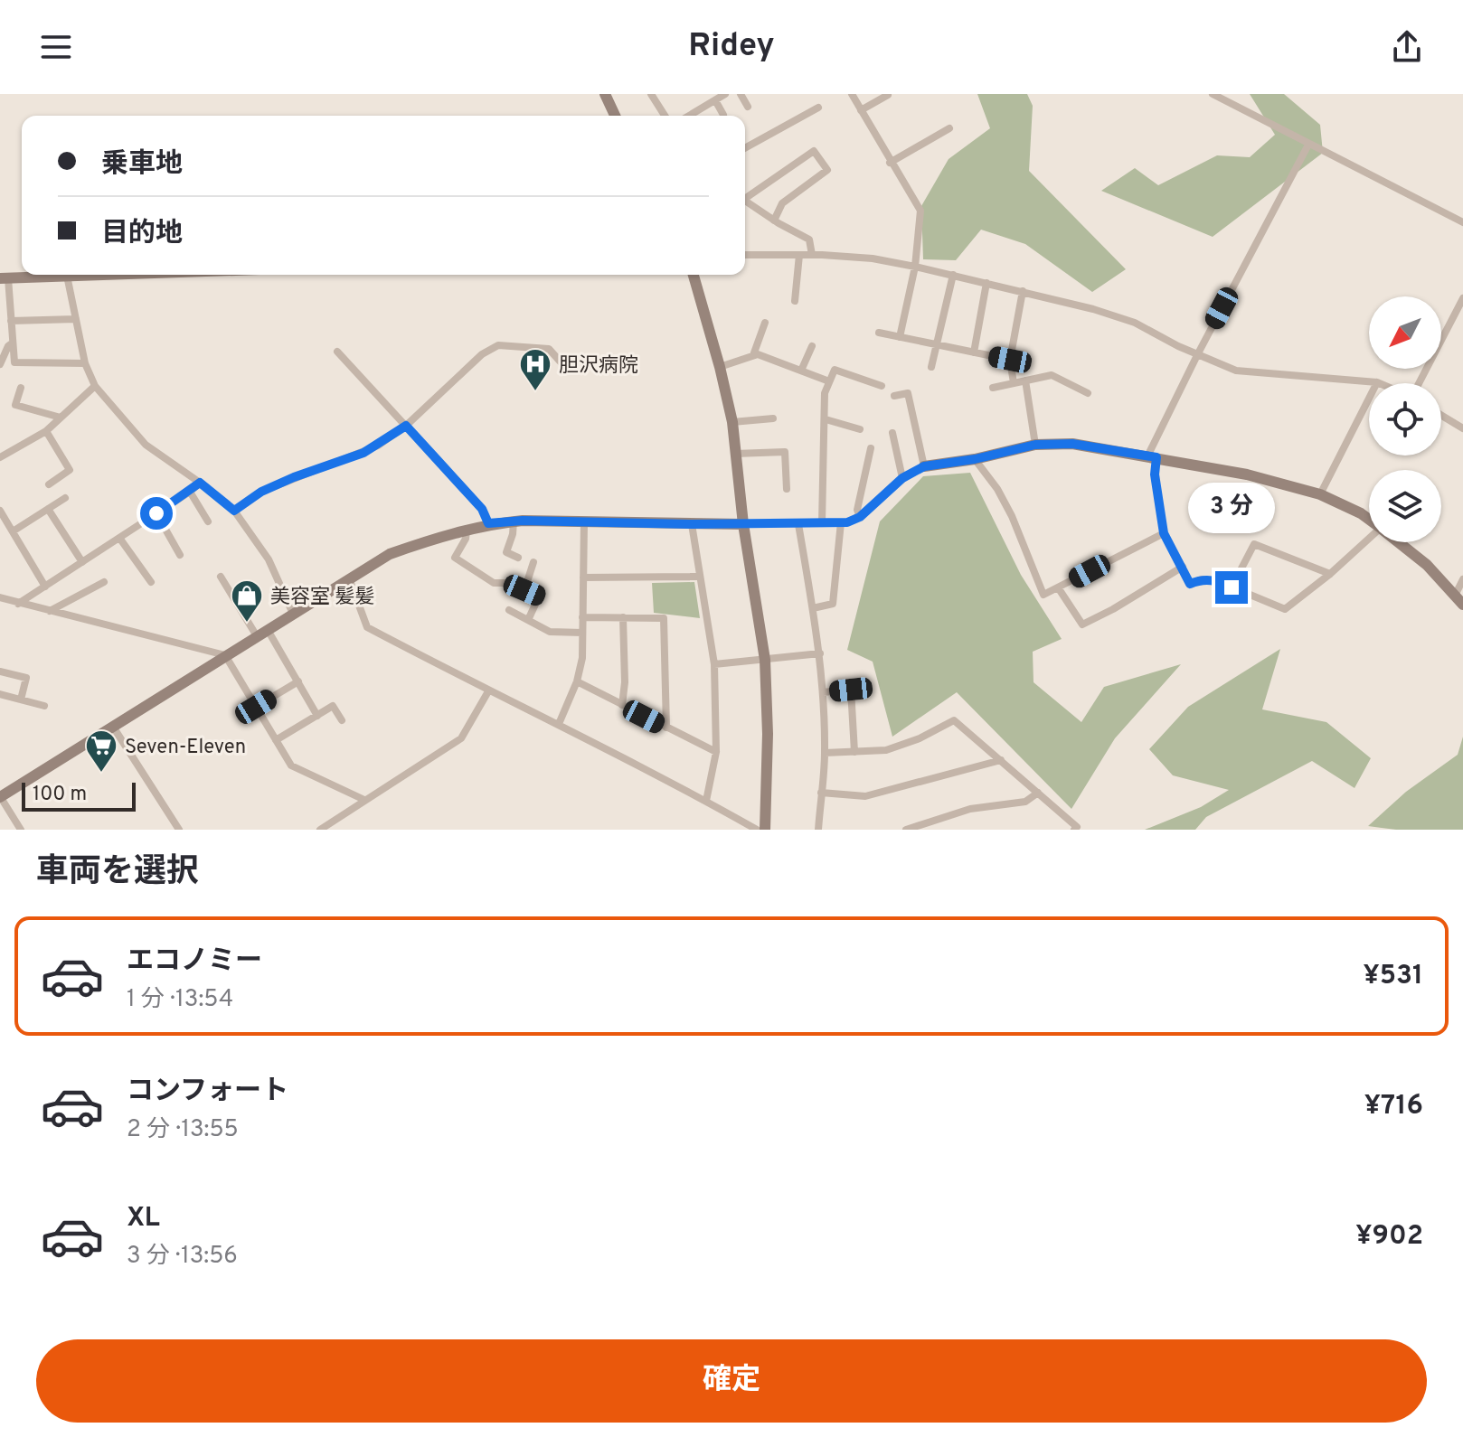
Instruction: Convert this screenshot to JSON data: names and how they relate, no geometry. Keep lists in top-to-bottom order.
{
  "places": {
    "hospital": ["胆沢病院"],
    "shop": ["美容室 髪髪"],
    "supermarket": ["Seven-Eleven"]
  },
  "scale_bar": "100 m",
  "north": "bottom left",
  "page": {
    "header": "Ridey",
    "banner": ["乗車地", "目的地"],
    "bubble": "3 分",
    "scale": "100 m",
    "heading": "車両を選択",
    "list": [
      {
        "name": "エコノミー",
        "note": "1 分 · 13:54",
        "value": "¥531"
      },
      {
        "name": "コンフォート",
        "note": "2 分 · 13:55",
        "value": "¥716"
      },
      {
        "name": "XL",
        "note": "3 分 · 13:56",
        "value": "¥902"
      }
    ],
    "buttons": "確定"
  }
}
